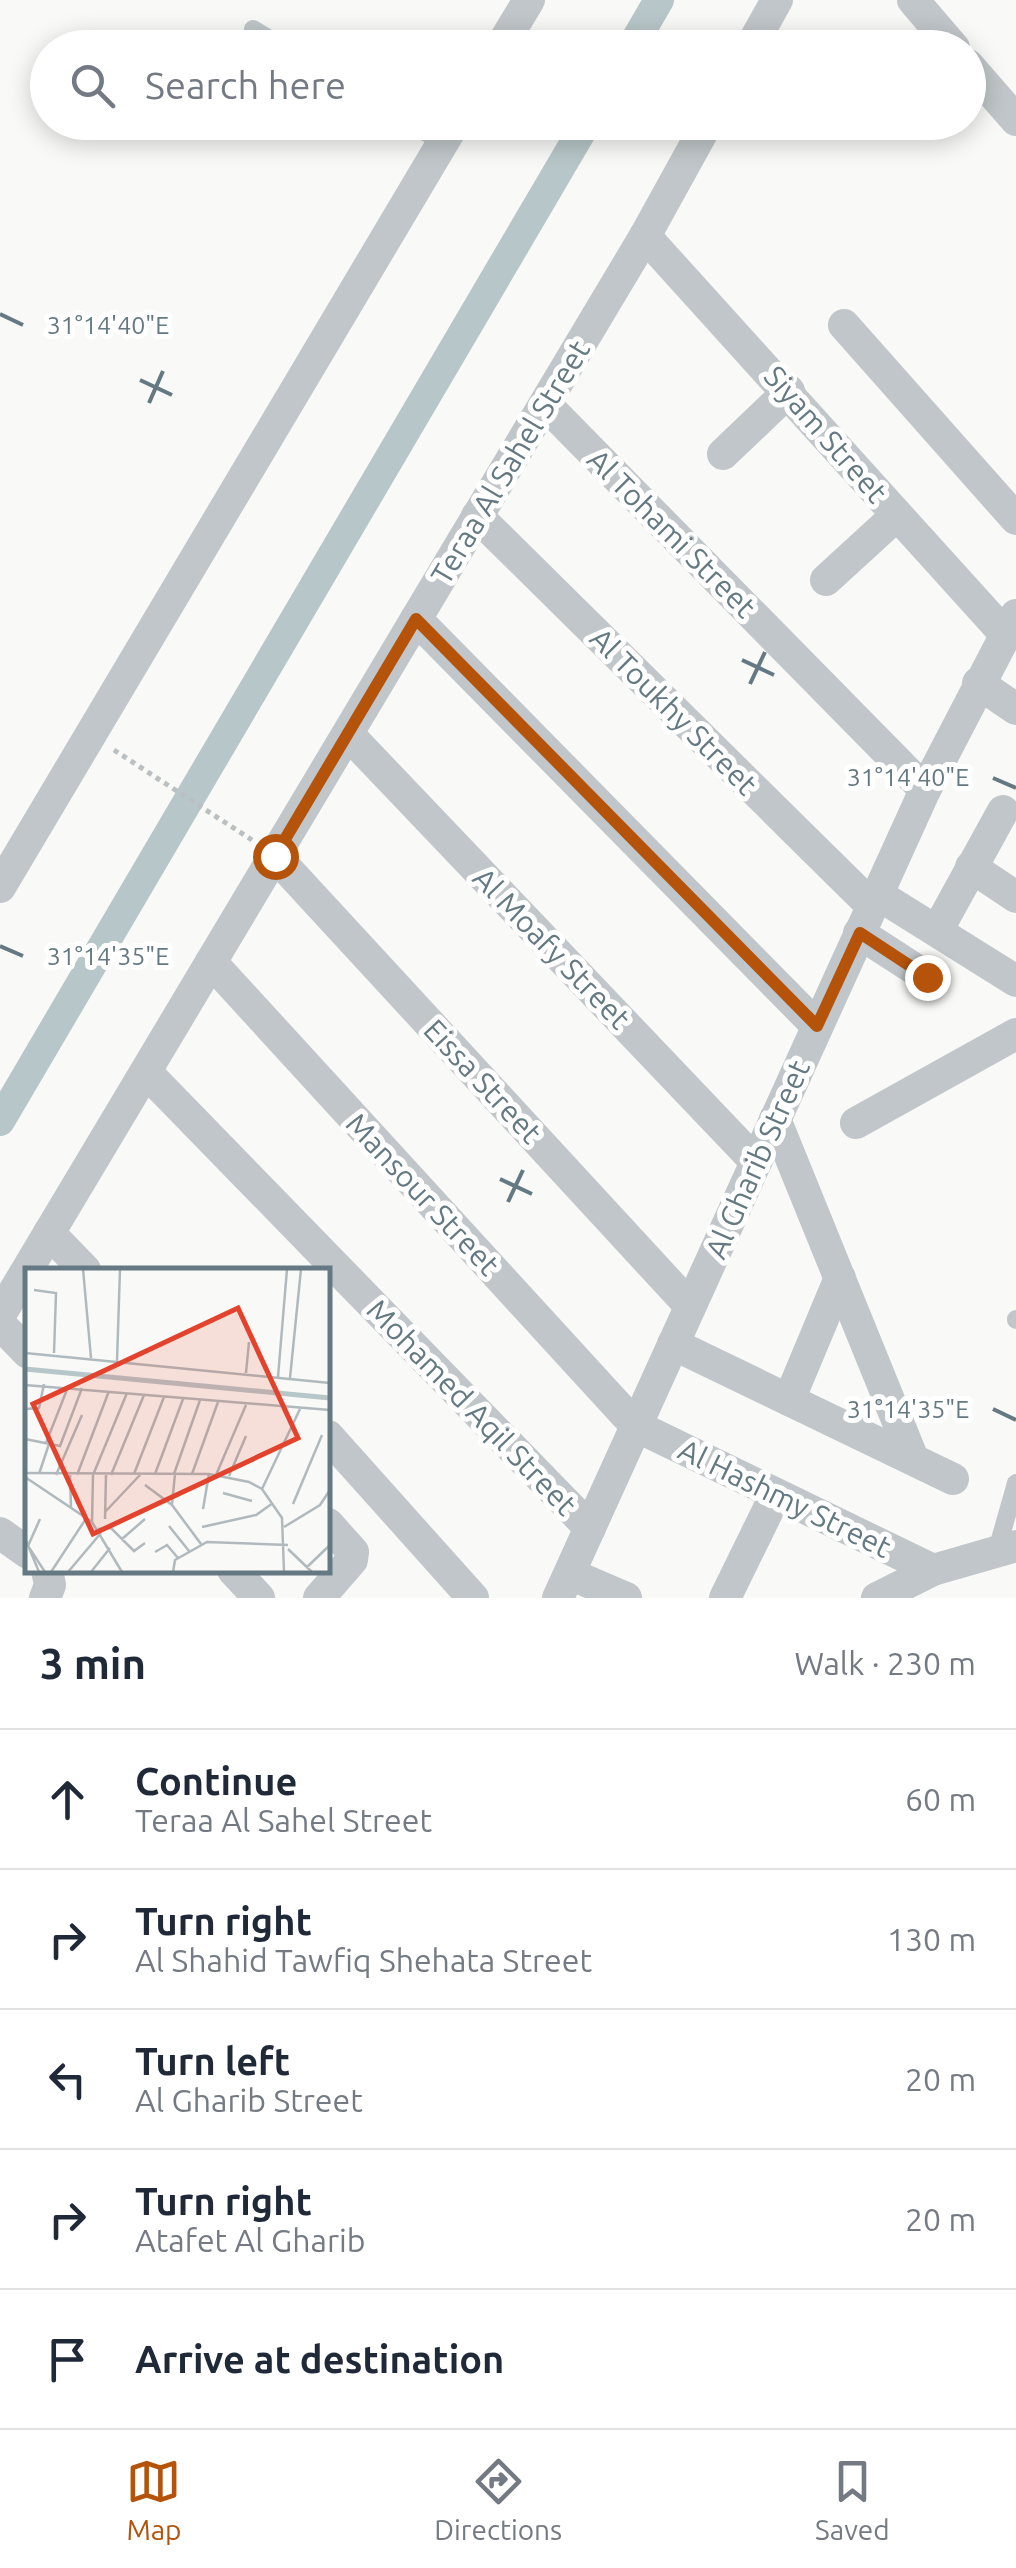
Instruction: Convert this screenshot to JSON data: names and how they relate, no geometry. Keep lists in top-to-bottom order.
{
  "streets": {
    "street": [
      "Siyam Street",
      "Teraa Al Sahel Street",
      "Al Tohami Street",
      "Al Toukhy Street",
      "Al Moafy Street",
      "Eissa Street",
      "Al Gharib Street",
      "Mansour Street",
      "Mohamed Aqil Street",
      "Al Hashmy Street"
    ]
  },
  "crossings": [
    ["Siyam Street", "Teraa Al Sahel Street"],
    ["Siyam Street", "Al Gharib Street"],
    ["Teraa Al Sahel Street", "Al Tohami Street"],
    ["Teraa Al Sahel Street", "Al Toukhy Street"],
    ["Teraa Al Sahel Street", "Al Moafy Street"],
    ["Teraa Al Sahel Street", "Eissa Street"],
    ["Teraa Al Sahel Street", "Mansour Street"],
    ["Teraa Al Sahel Street", "Mohamed Aqil Street"],
    ["Al Tohami Street", "Al Gharib Street"],
    ["Al Toukhy Street", "Al Gharib Street"],
    ["Al Moafy Street", "Al Gharib Street"],
    ["Eissa Street", "Al Gharib Street"],
    ["Al Gharib Street", "Mansour Street"],
    ["Al Gharib Street", "Mohamed Aqil Street"],
    ["Al Gharib Street", "Al Hashmy Street"],
    ["Mansour Street", "Al Hashmy Street"]
  ],
  "page": {
    "search": "Search here",
    "heading": ["3 min", "Walk · 230 m"],
    "list": [
      ["Continue", "Teraa Al Sahel Street", "60 m"],
      ["Turn right", "Al Shahid Tawfiq Shehata Street", "130 m"],
      ["Turn left", "Al Gharib Street", "20 m"],
      ["Turn right", "Atafet Al Gharib", "20 m"],
      "Arrive at destination"
    ],
    "nav": ["Map", "Directions", "Saved"]
  },
  "coordinates": ["31°14'40\"E", "31°14'35\"E"]
}
